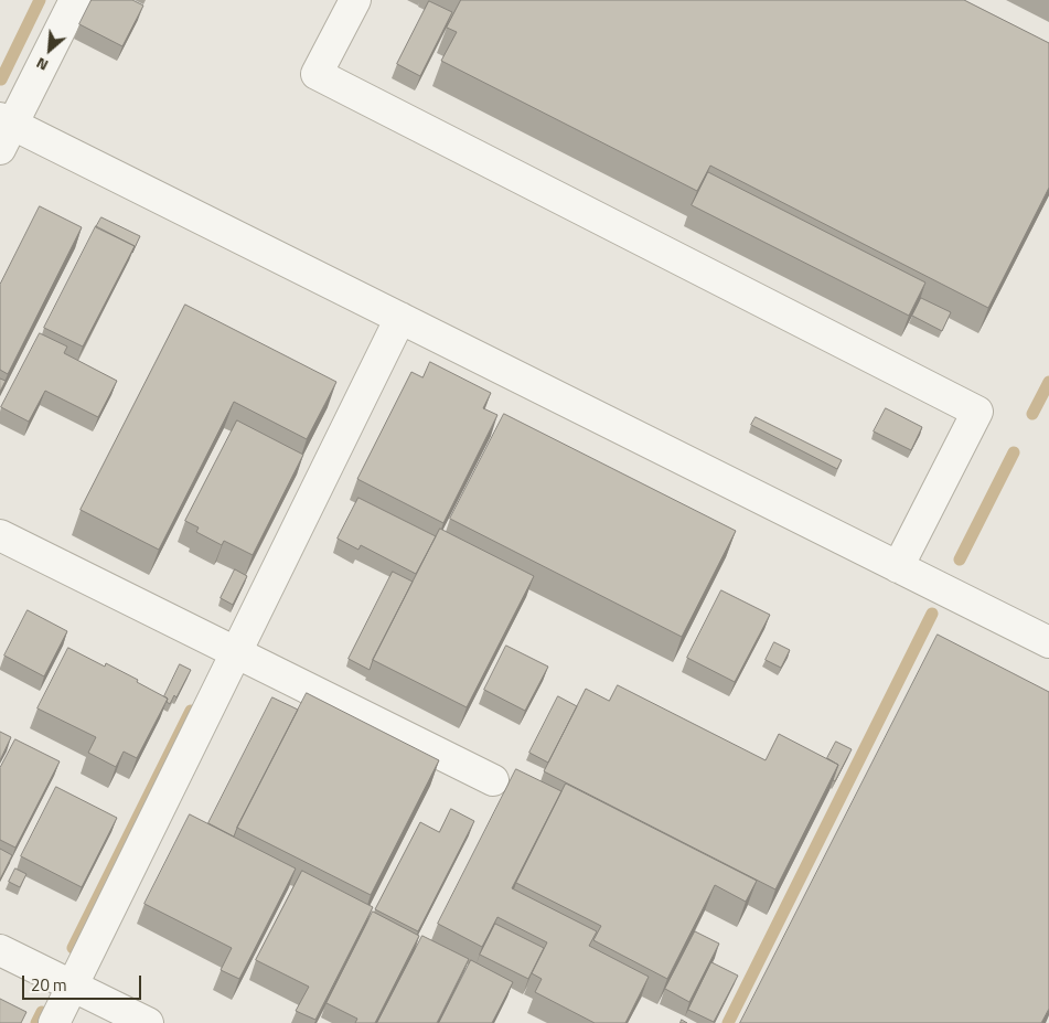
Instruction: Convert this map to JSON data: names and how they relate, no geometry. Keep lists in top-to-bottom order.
{
  "scale_bar": "20 m",
  "north": "bottom left"
}
